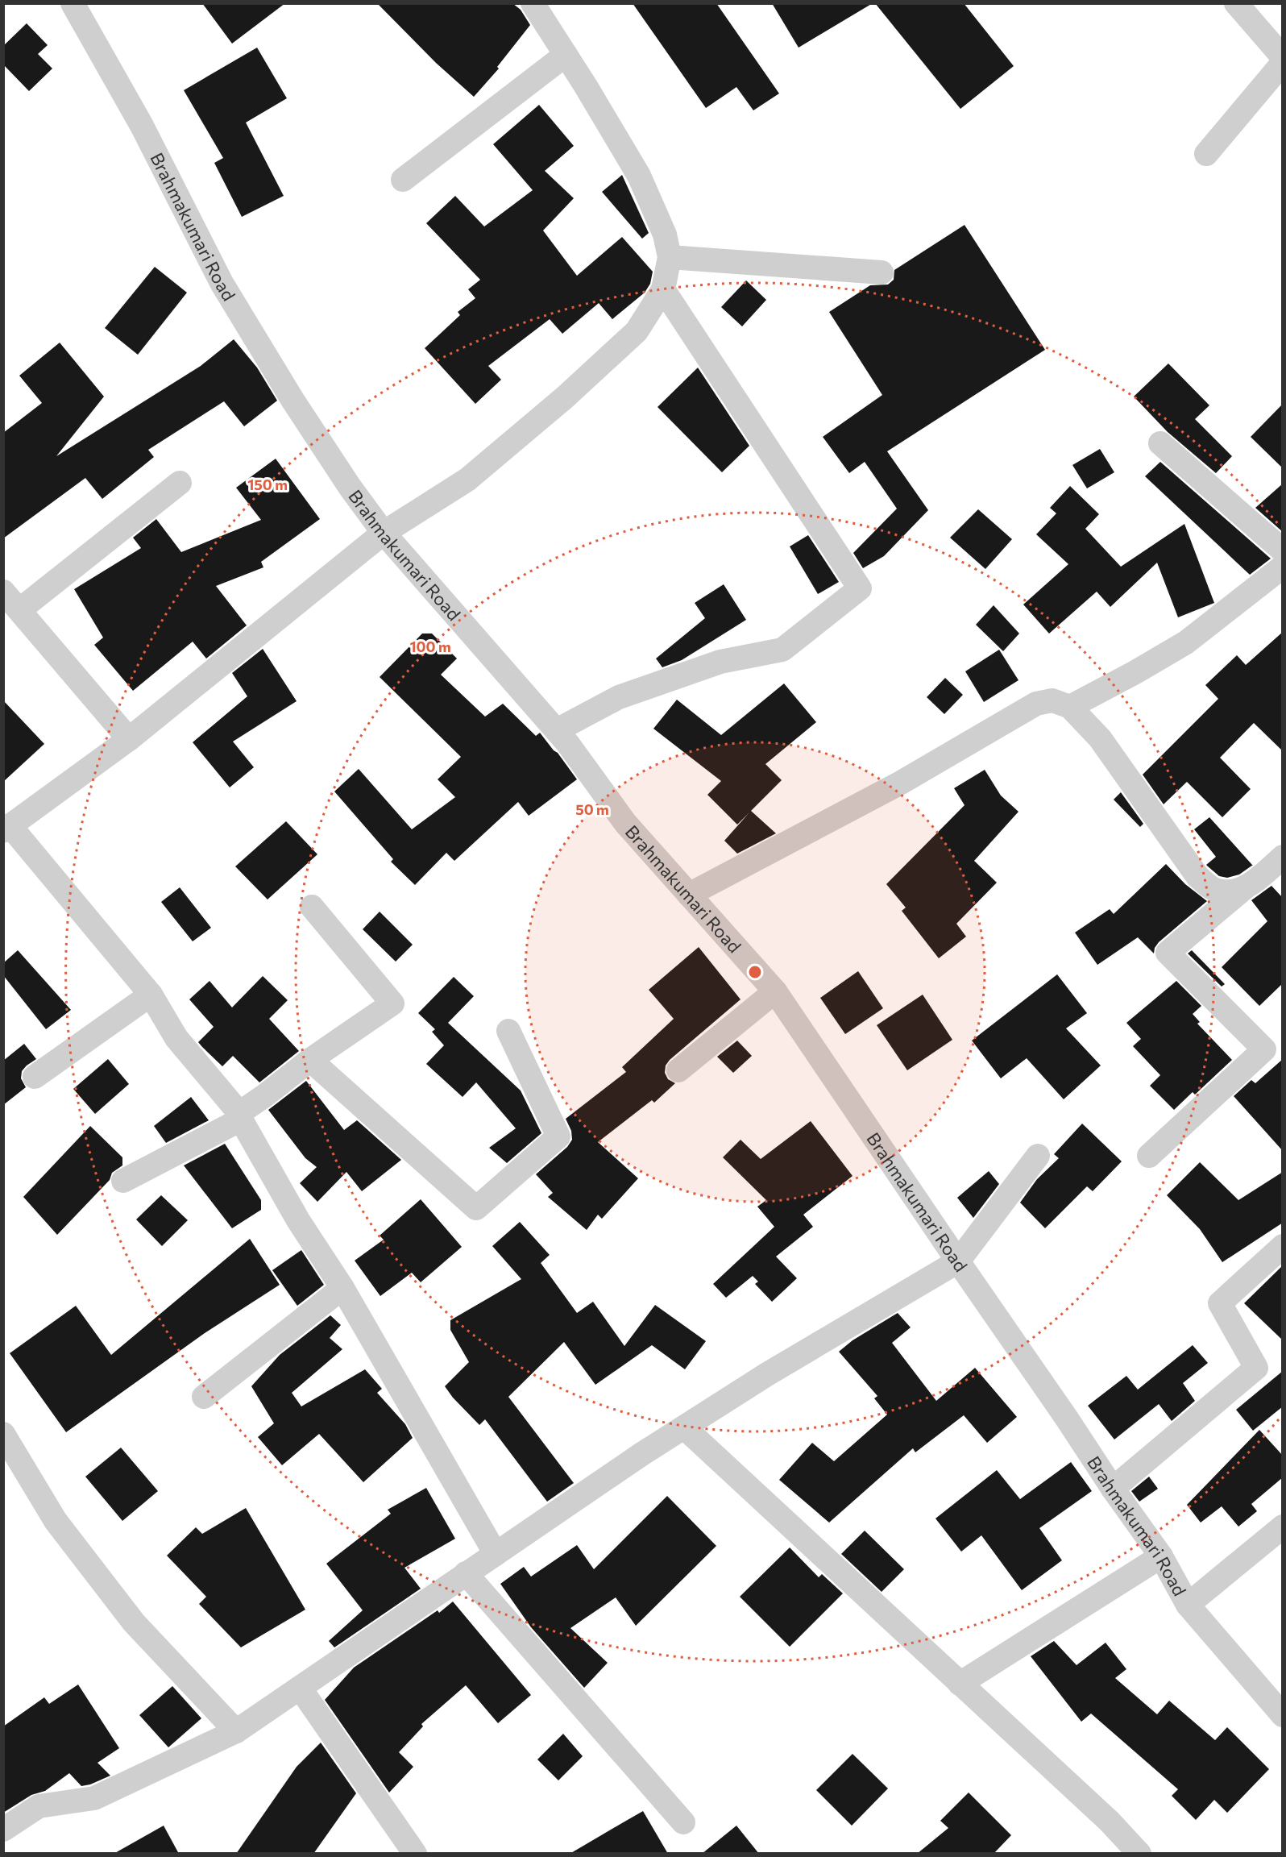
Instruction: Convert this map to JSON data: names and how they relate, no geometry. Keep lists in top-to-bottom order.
{
  "streets": {
    "street": ["Brahmakumari Road"]
  },
  "rings": ["150 m", "100 m", "50 m"]
}
